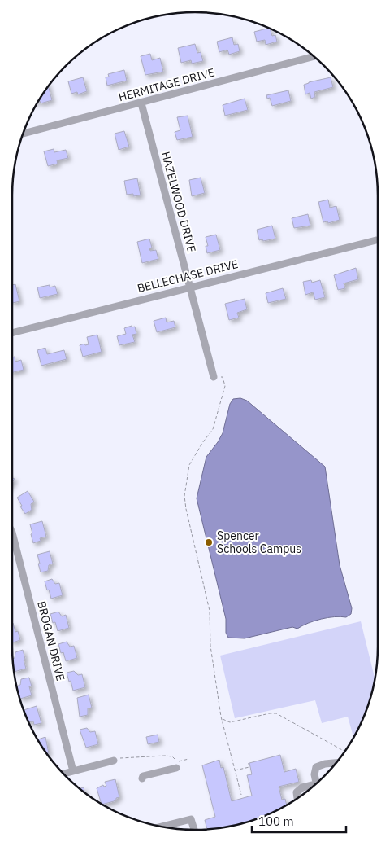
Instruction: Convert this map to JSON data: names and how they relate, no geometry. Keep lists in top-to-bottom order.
{
  "streets": {
    "street": [
      "HERMITAGE DRIVE",
      "HAZELWOOD DRIVE",
      "BELLECHASE DRIVE",
      "BROGAN DRIVE"
    ]
  },
  "crossings": [
    ["HERMITAGE DRIVE", "HAZELWOOD DRIVE"],
    ["HAZELWOOD DRIVE", "BELLECHASE DRIVE"]
  ],
  "places": ["Spencer Schools Campus"],
  "scale_bar": "100 m"
}
